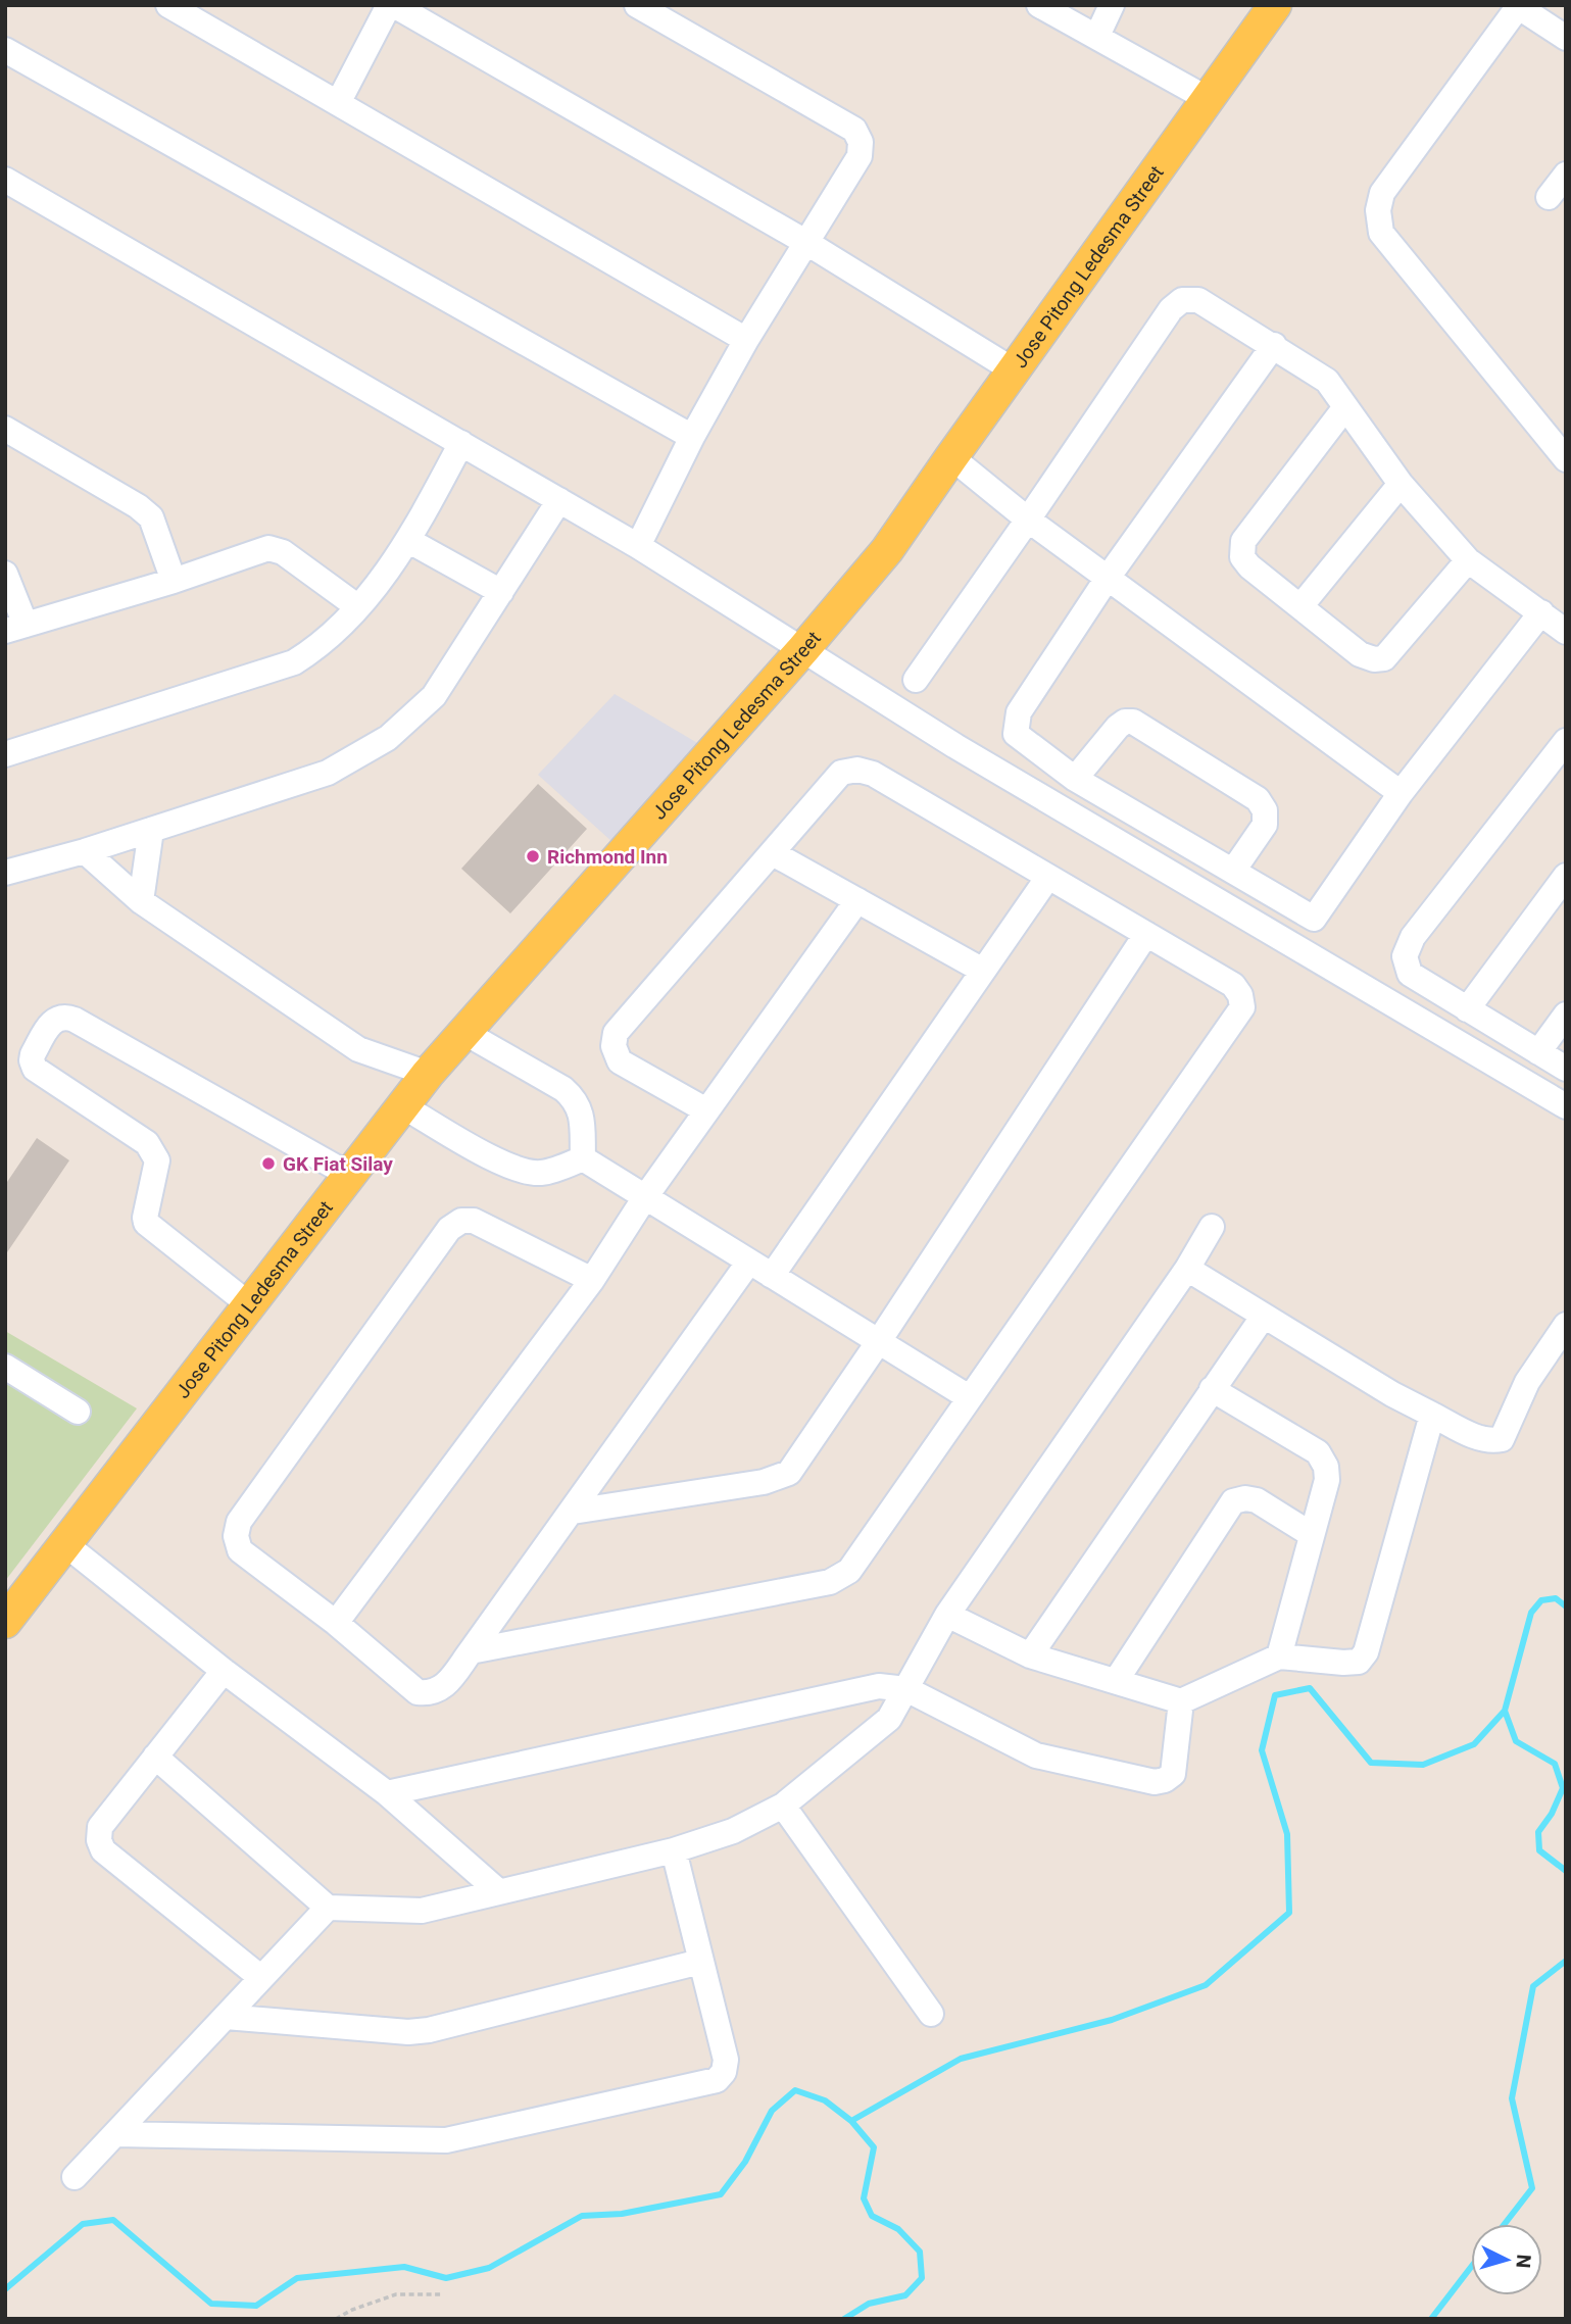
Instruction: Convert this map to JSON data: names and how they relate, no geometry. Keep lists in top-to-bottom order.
{
  "streets": {
    "main road": ["Jose Pitong Ledesma Street"]
  },
  "places": ["Richmond Inn", "GK Fiat Silay"],
  "north": "right"
}
